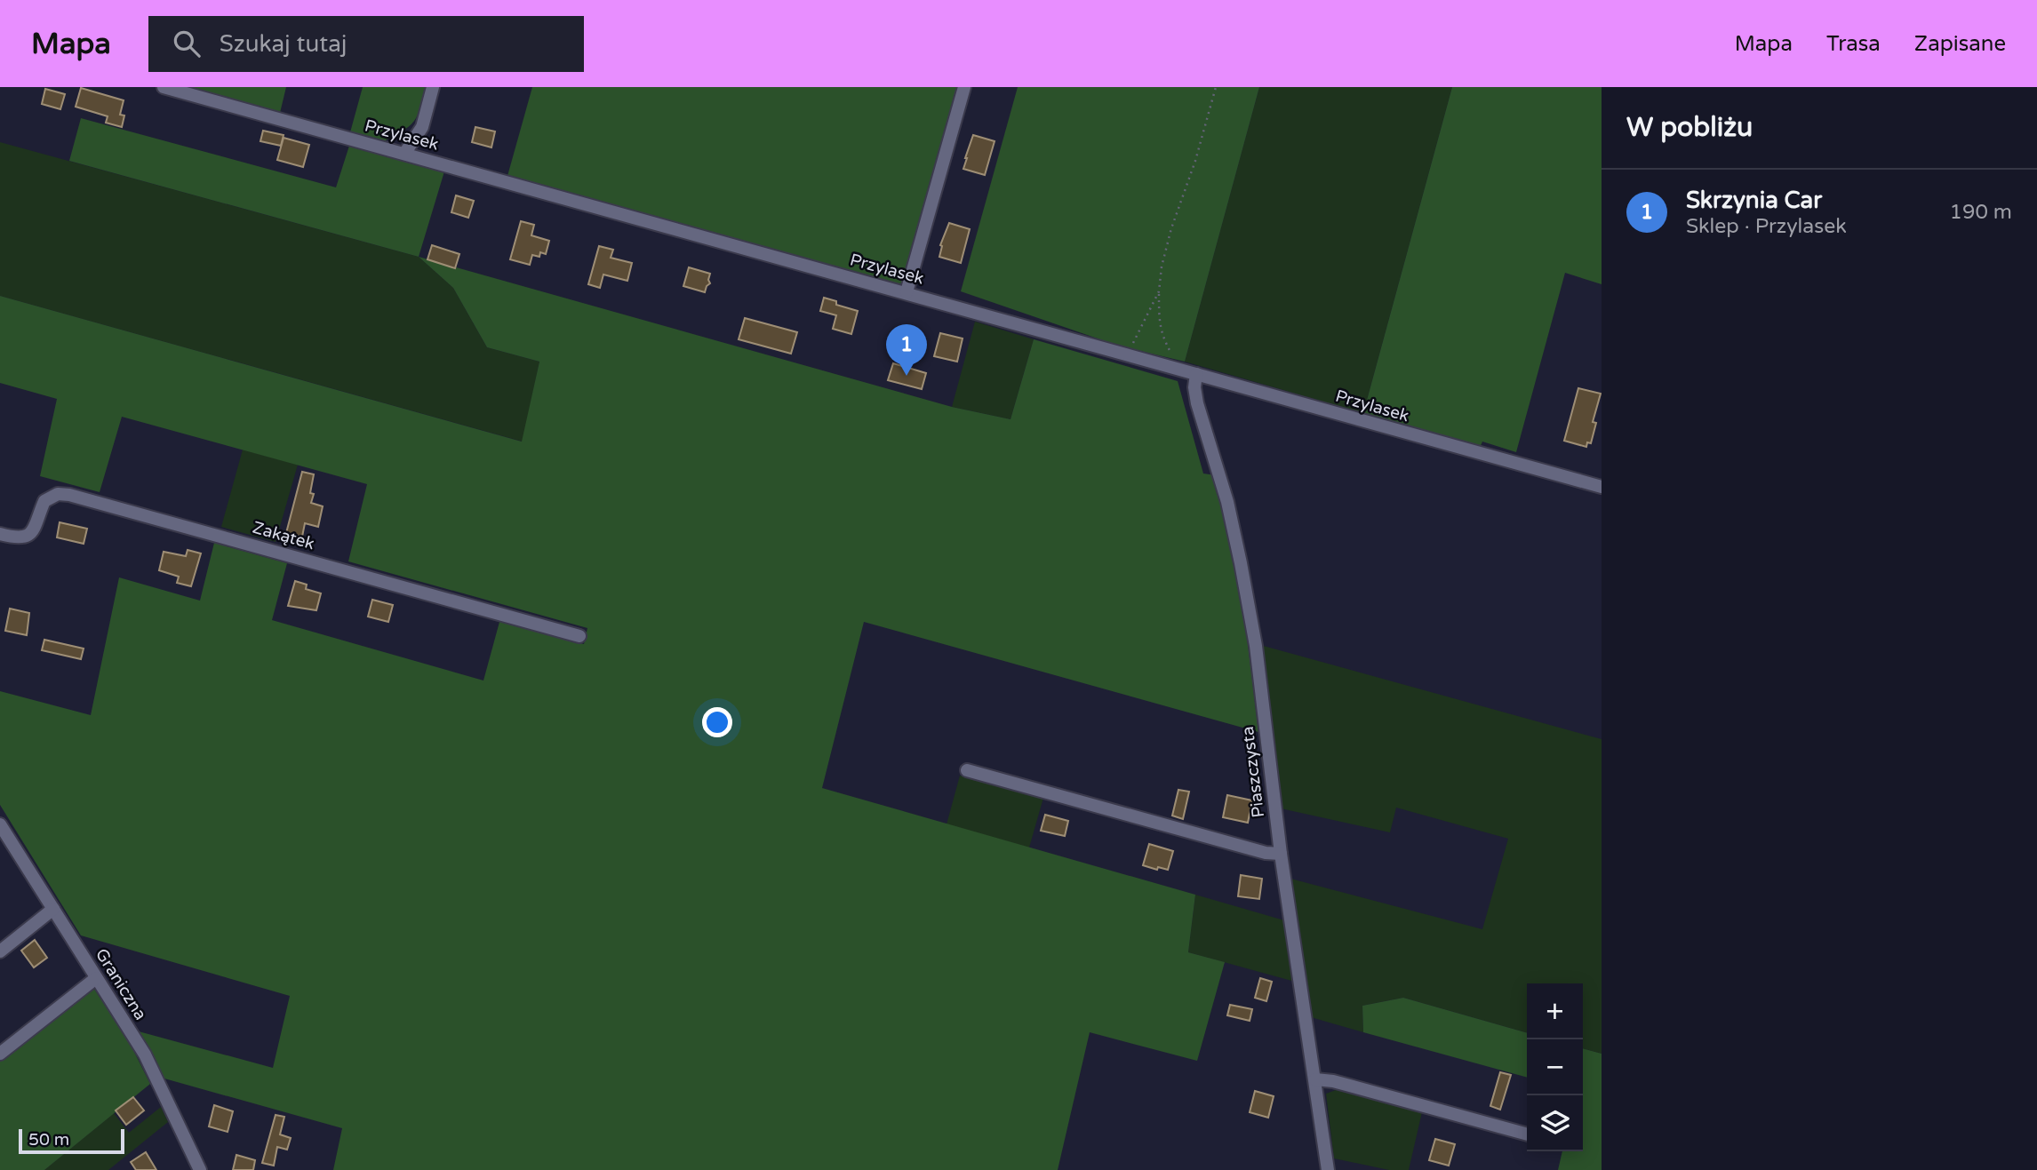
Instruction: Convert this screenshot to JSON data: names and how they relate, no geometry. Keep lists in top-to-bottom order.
{
  "streets": {
    "street": [
      "Przylasek",
      "Zakątek",
      "Piaszczysta",
      "Graniczna"
    ]
  },
  "crossings": [
    ["Przylasek", "Piaszczysta"]
  ],
  "scale_bar": "50 m",
  "page": {
    "header": "Mapa",
    "search": "Szukaj tutaj",
    "nav": ["Mapa", "Trasa", "Zapisane"],
    "heading": "W pobliżu",
    "list": [
      {
        "mark": "1",
        "name": "Skrzynia Car",
        "note": "Sklep · Przylasek",
        "value": "190 m"
      }
    ],
    "pins": "1",
    "map_buttons": ["+", "−"],
    "scale": "50 m"
  }
}
